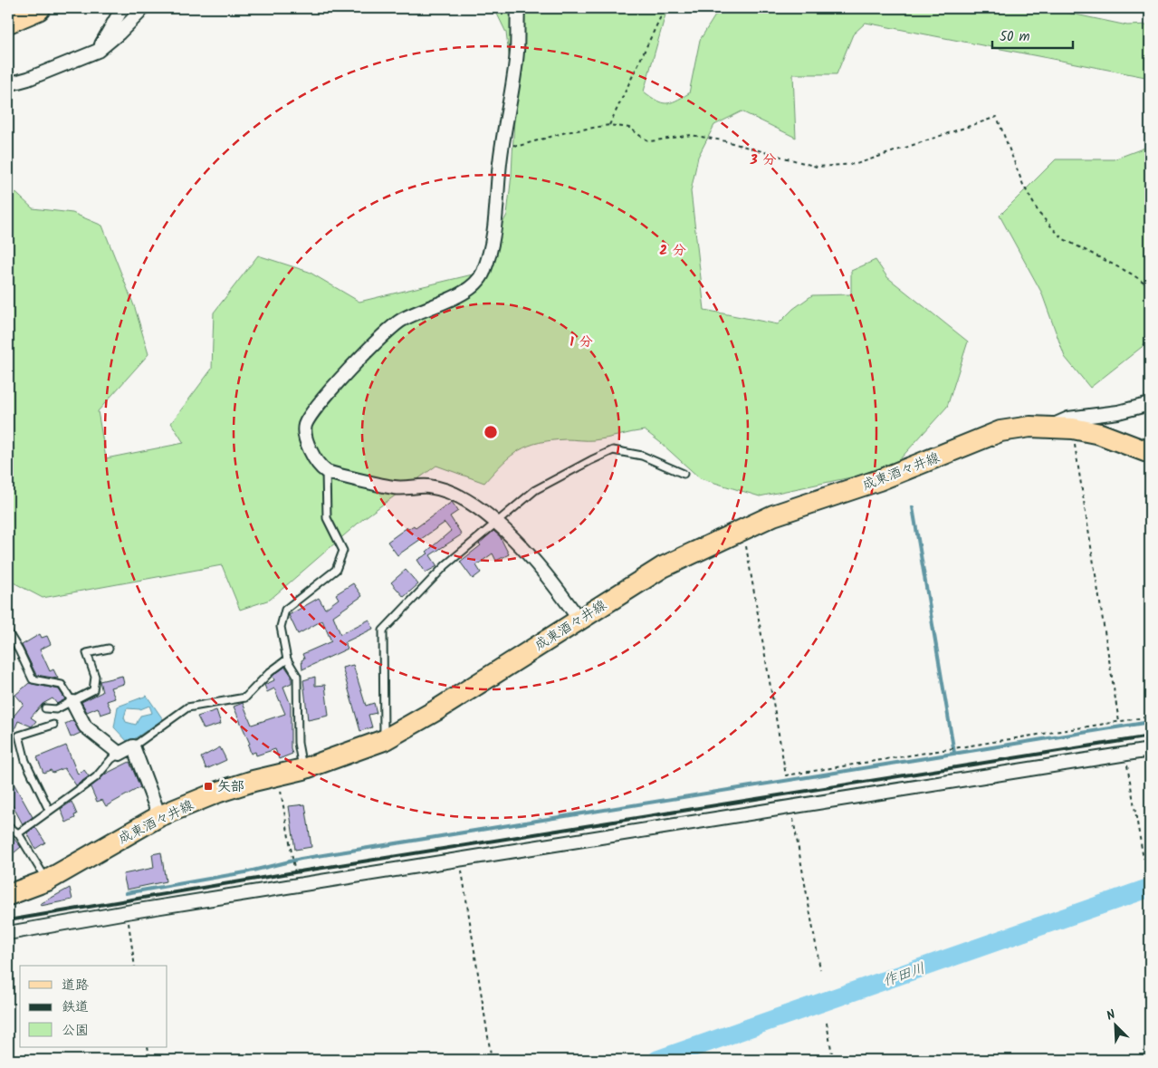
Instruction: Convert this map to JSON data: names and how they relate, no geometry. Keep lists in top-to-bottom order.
{
  "streets": {
    "main road": ["成東酒々井線"]
  },
  "water": ["作田川"],
  "places": {
    "transit": ["矢部"]
  },
  "legend": ["道路", "鉄道", "公園"],
  "scale_bar": "50 m",
  "north": "top left",
  "rings": ["3 分", "2 分", "1 分"]
}
